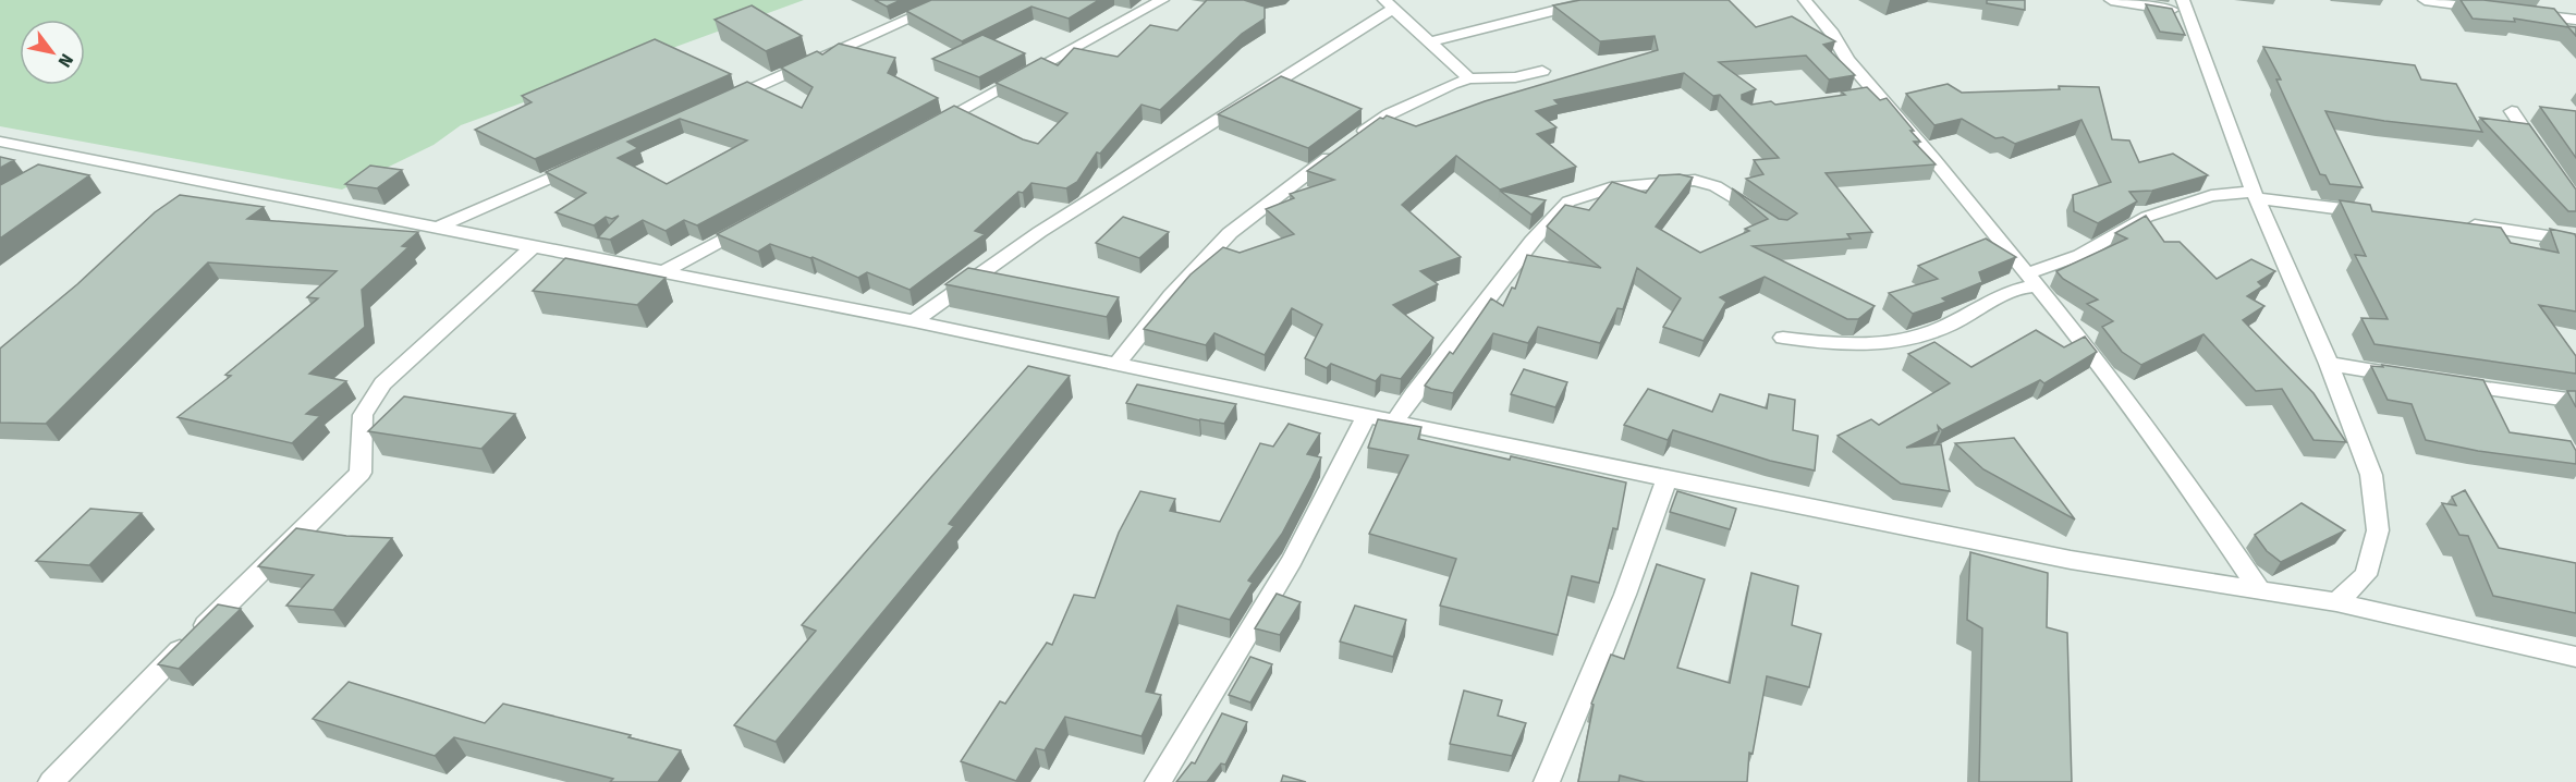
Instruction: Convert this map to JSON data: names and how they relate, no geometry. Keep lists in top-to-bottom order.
{
  "north": "bottom right"
}
